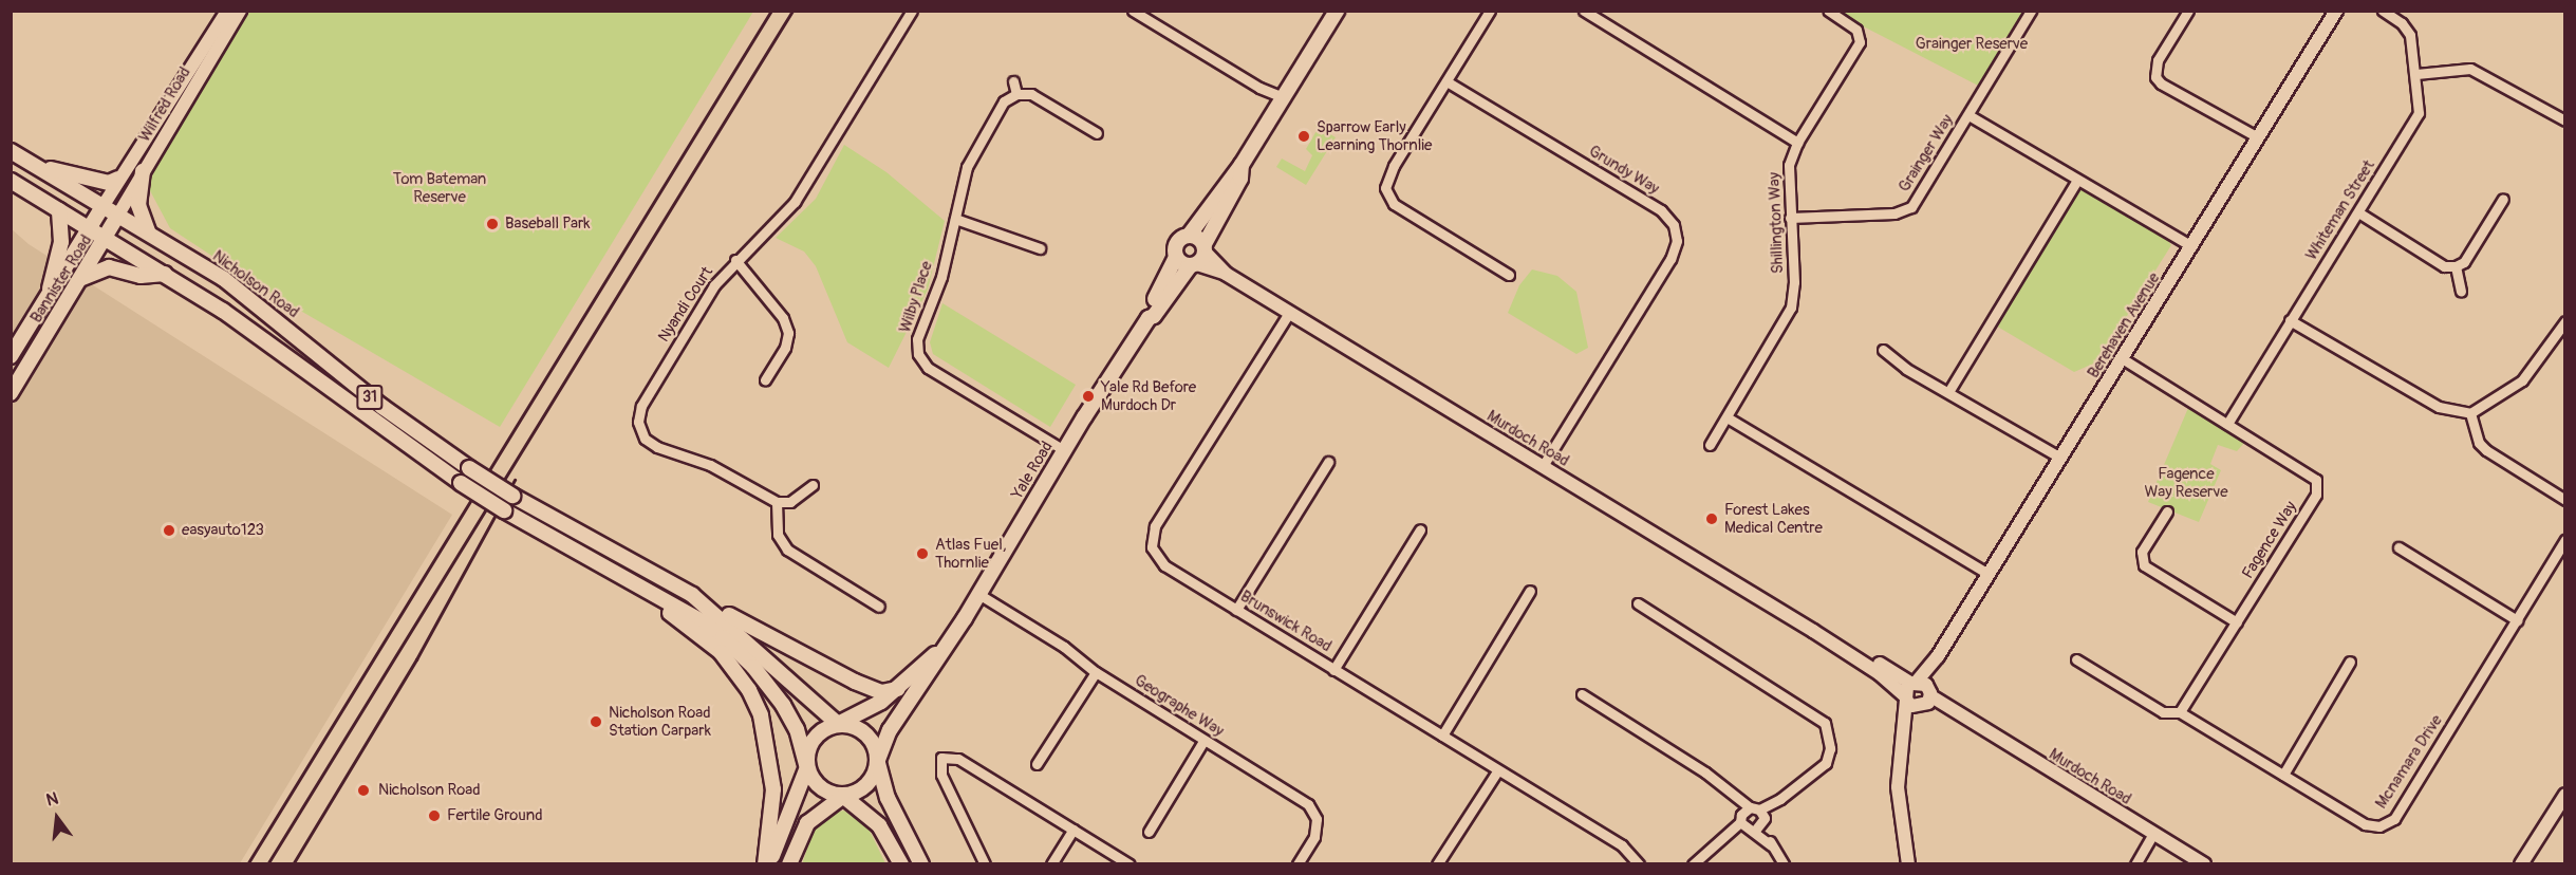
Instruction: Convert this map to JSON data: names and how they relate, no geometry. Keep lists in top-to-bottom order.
{
  "streets": {
    "main road": [
      "Wilfred Road",
      "Bannister Road",
      "Nicholson Road",
      "Berehaven Avenue",
      "31",
      "Murdoch Road",
      "Yale Road"
    ],
    "street": [
      "Grainger Way",
      "Grundy Way",
      "Whiteman Street",
      "Shillington Way",
      "Wilby Place",
      "Nyandi Court",
      "Fagence Way",
      "Brunswick Road",
      "Geographe Way",
      "Mcnamara Drive"
    ]
  },
  "crossings": [
    ["Wilfred Road", "Bannister Road"],
    ["Wilfred Road", "Nicholson Road"],
    ["Grainger Way", "Shillington Way"],
    ["Grundy Way", "Murdoch Road"],
    ["Whiteman Street", "Fagence Way"],
    ["Bannister Road", "Nicholson Road"],
    ["Bannister Road", "31"],
    ["Nicholson Road", "31"],
    ["Nicholson Road", "Yale Road"],
    ["Wilby Place", "Yale Road"],
    ["Berehaven Avenue", "Murdoch Road"],
    ["Berehaven Avenue", "Fagence Way"],
    ["31", "Yale Road"],
    ["Murdoch Road", "Yale Road"],
    ["Murdoch Road", "Brunswick Road"],
    ["Yale Road", "Geographe Way"],
    ["Fagence Way", "Mcnamara Drive"]
  ],
  "parks": ["Grainger Reserve", "Tom Bateman Reserve", "Fagence Way Reserve"],
  "places": [
    "Sparrow Early Learning Thornlie",
    "Baseball Park",
    "Yale Rd Before Murdoch Dr",
    "Forest Lakes Medical Centre",
    "easyauto123",
    "Atlas Fuel, Thornlie",
    "Nicholson Road Station Carpark",
    "Nicholson Road",
    "Fertile Ground"
  ],
  "north": "top"
}
